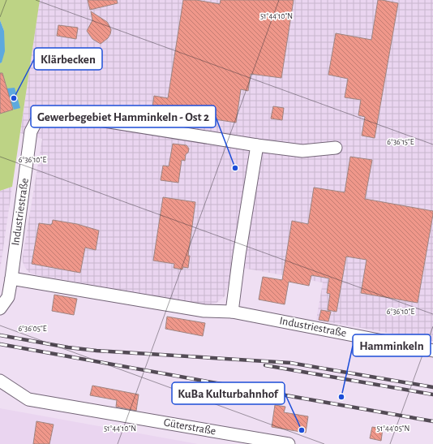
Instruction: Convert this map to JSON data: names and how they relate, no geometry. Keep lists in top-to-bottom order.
{
  "streets": {
    "street": ["Industriestraße", "Güterstraße"]
  },
  "places": [
    "Klärbecken",
    "Gewerbegebiet Hamminkeln - Ost 2",
    "Hamminkeln",
    "KuBa Kulturbahnhof"
  ],
  "coordinates": [
    "51°44'10\"N",
    "6°36'15\"E",
    "6°36'10\"E",
    "6°36'05\"E",
    "51°44'05\"N"
  ]
}
